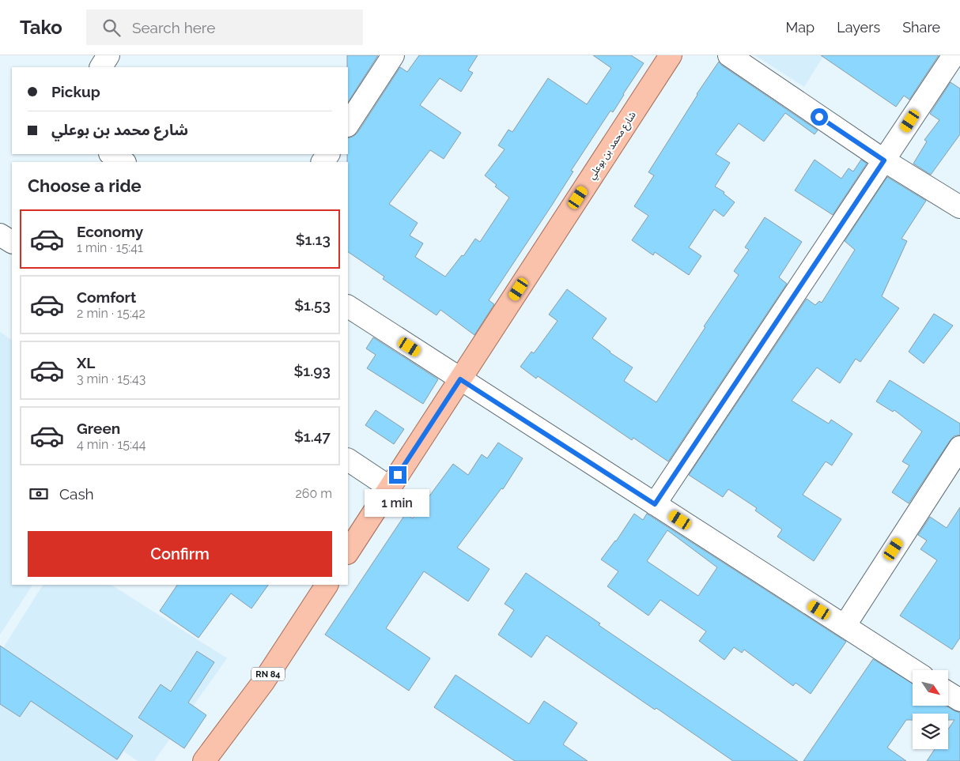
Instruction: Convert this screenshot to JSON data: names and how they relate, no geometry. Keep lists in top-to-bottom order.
{
  "streets": {
    "main road": ["شارع محمد بن بوعلي", "RN 84"]
  },
  "north": "bottom right",
  "page": {
    "header": "Tako",
    "search": "Search here",
    "nav": ["Map", "Layers", "Share"],
    "banner": ["Pickup", "شارع محمد بن بوعلي"],
    "heading": "Choose a ride",
    "list": [
      {
        "name": "Economy",
        "note": "1 min · 15:41",
        "value": "$1.13"
      },
      {
        "name": "Comfort",
        "note": "2 min · 15:42",
        "value": "$1.53"
      },
      {
        "name": "XL",
        "note": "3 min · 15:43",
        "value": "$1.93"
      },
      {
        "name": "Green",
        "note": "4 min · 15:44",
        "value": "$1.47"
      }
    ],
    "pay": ["Cash", "260 m"],
    "bubble": "1 min",
    "buttons": "Confirm"
  }
}
